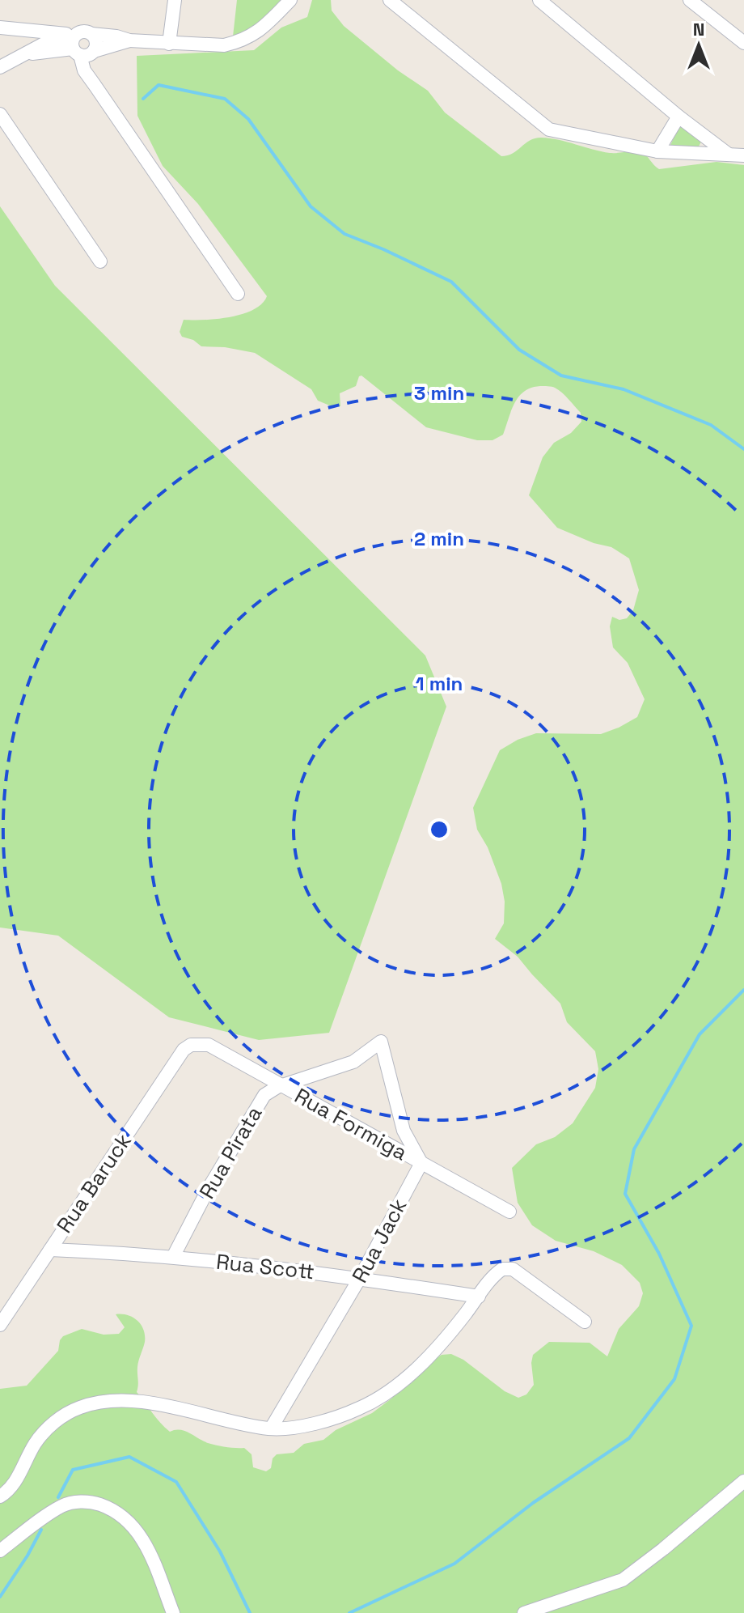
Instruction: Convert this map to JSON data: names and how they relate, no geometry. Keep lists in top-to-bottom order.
{
  "streets": {
    "street": [
      "Rua Formiga",
      "Rua Pirata",
      "Rua Baruck",
      "Rua Jack",
      "Rua Scott"
    ]
  },
  "crossings": [
    ["Rua Formiga", "Rua Pirata"],
    ["Rua Formiga", "Rua Baruck"],
    ["Rua Formiga", "Rua Jack"],
    ["Rua Pirata", "Rua Jack"],
    ["Rua Pirata", "Rua Scott"],
    ["Rua Baruck", "Rua Scott"],
    ["Rua Jack", "Rua Scott"]
  ],
  "north": "top",
  "rings": ["3 min", "2 min", "1 min"]
}
